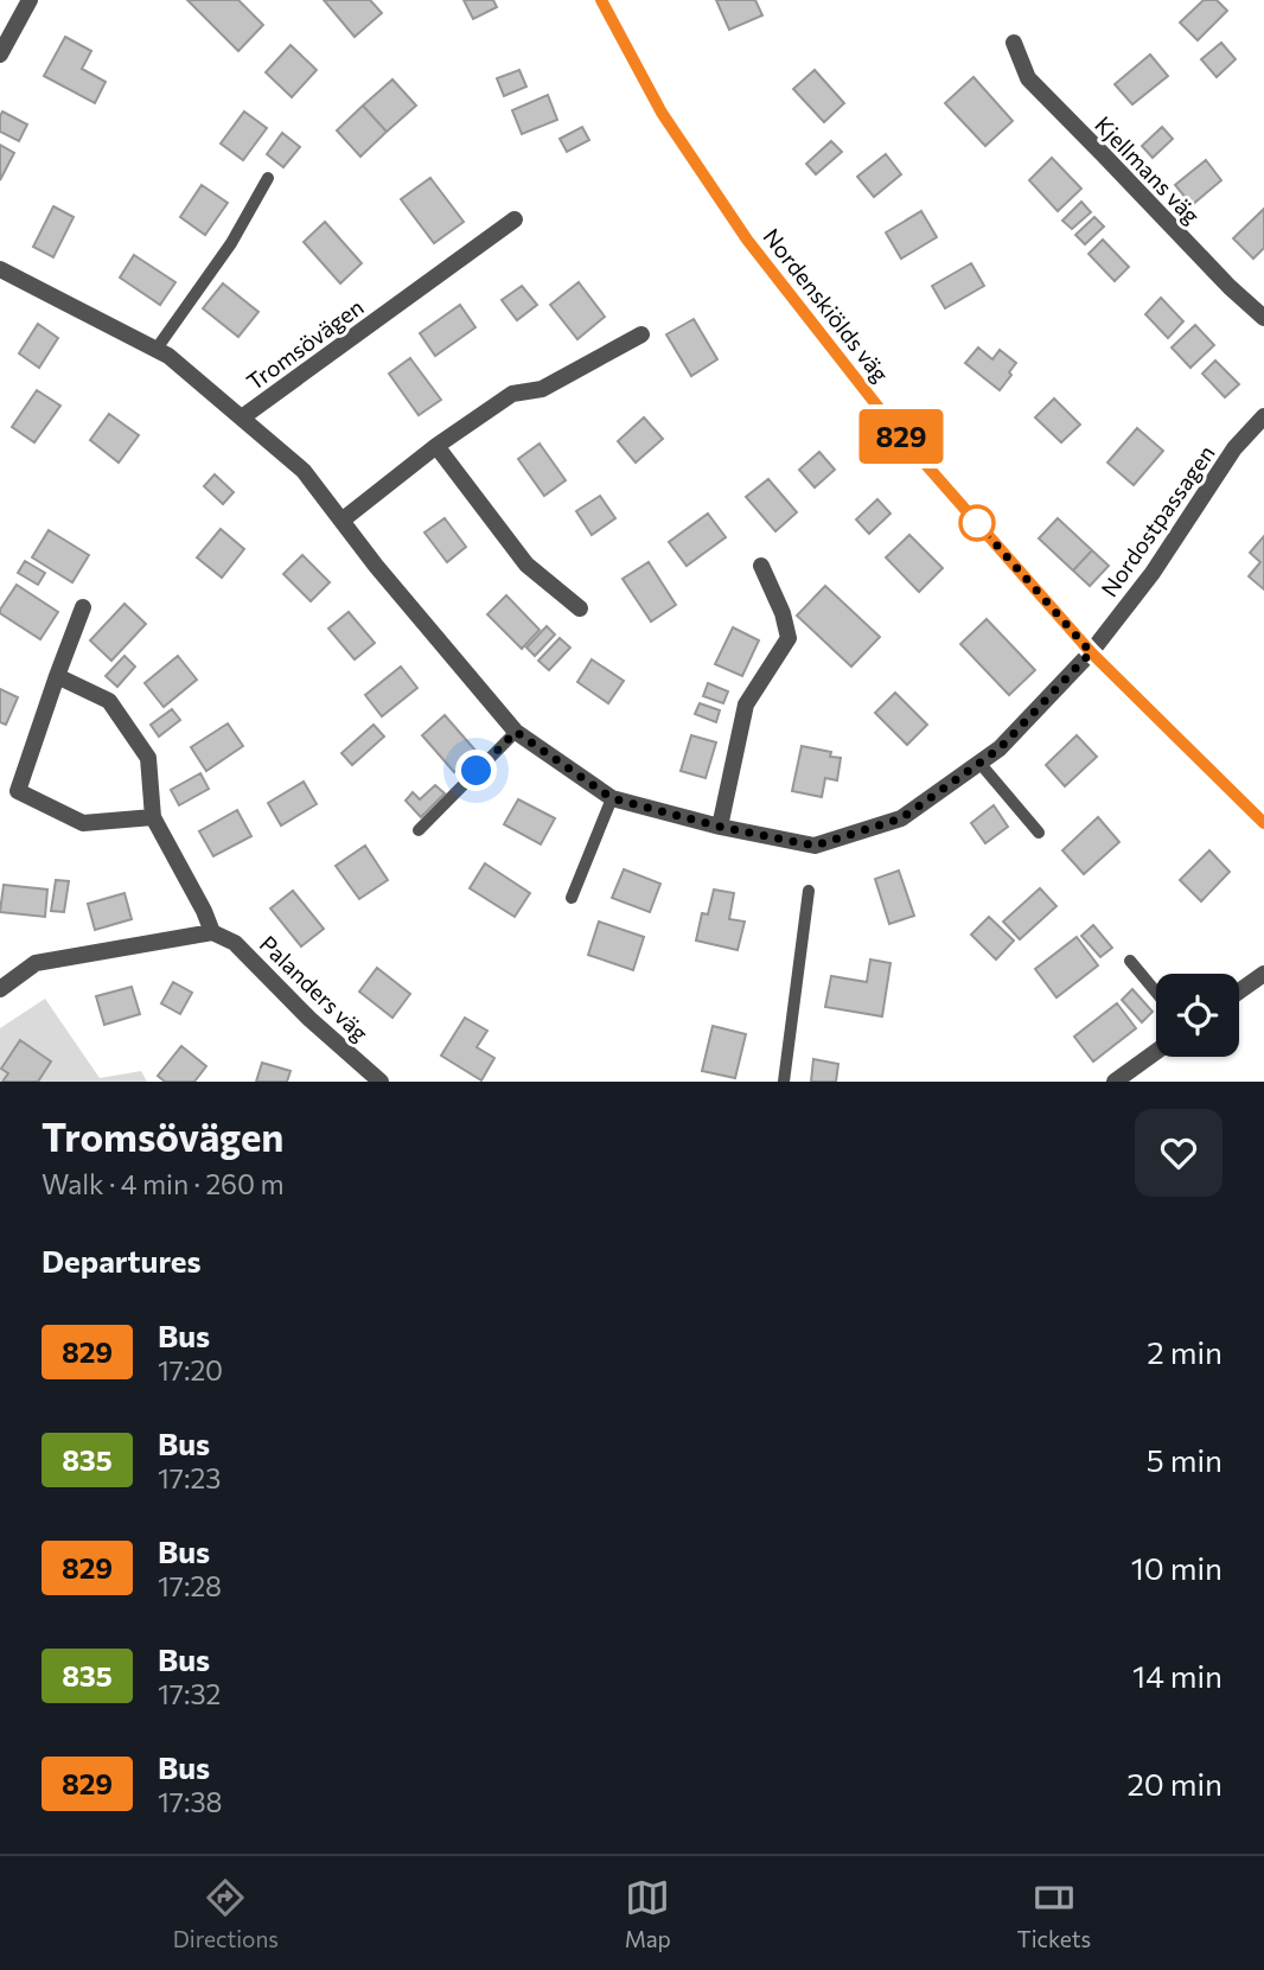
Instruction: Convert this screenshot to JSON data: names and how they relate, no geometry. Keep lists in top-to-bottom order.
{
  "streets": {
    "street": [
      "Kjellmans väg",
      "Nordenskiölds väg",
      "Tromsövägen",
      "Nordostpassagen",
      "Palanders väg"
    ]
  },
  "crossings": [
    ["Nordenskiölds väg", "Tromsövägen"],
    ["Nordenskiölds väg", "Nordostpassagen"],
    ["Tromsövägen", "Nordostpassagen"]
  ],
  "lines": ["bus line 829"],
  "page": {
    "on_map": "829",
    "heading": [
      ["Tromsövägen", "Walk · 4 min · 260 m"],
      "Departures"
    ],
    "list": [
      {
        "mark": "829",
        "name": "Bus",
        "note": "17:20",
        "value": "2 min"
      },
      {
        "mark": "835",
        "name": "Bus",
        "note": "17:23",
        "value": "5 min"
      },
      {
        "mark": "829",
        "name": "Bus",
        "note": "17:28",
        "value": "10 min"
      },
      {
        "mark": "835",
        "name": "Bus",
        "note": "17:32",
        "value": "14 min"
      },
      {
        "mark": "829",
        "name": "Bus",
        "note": "17:38",
        "value": "20 min"
      }
    ],
    "tabs": ["Directions", "Map", "Tickets"]
  }
}
